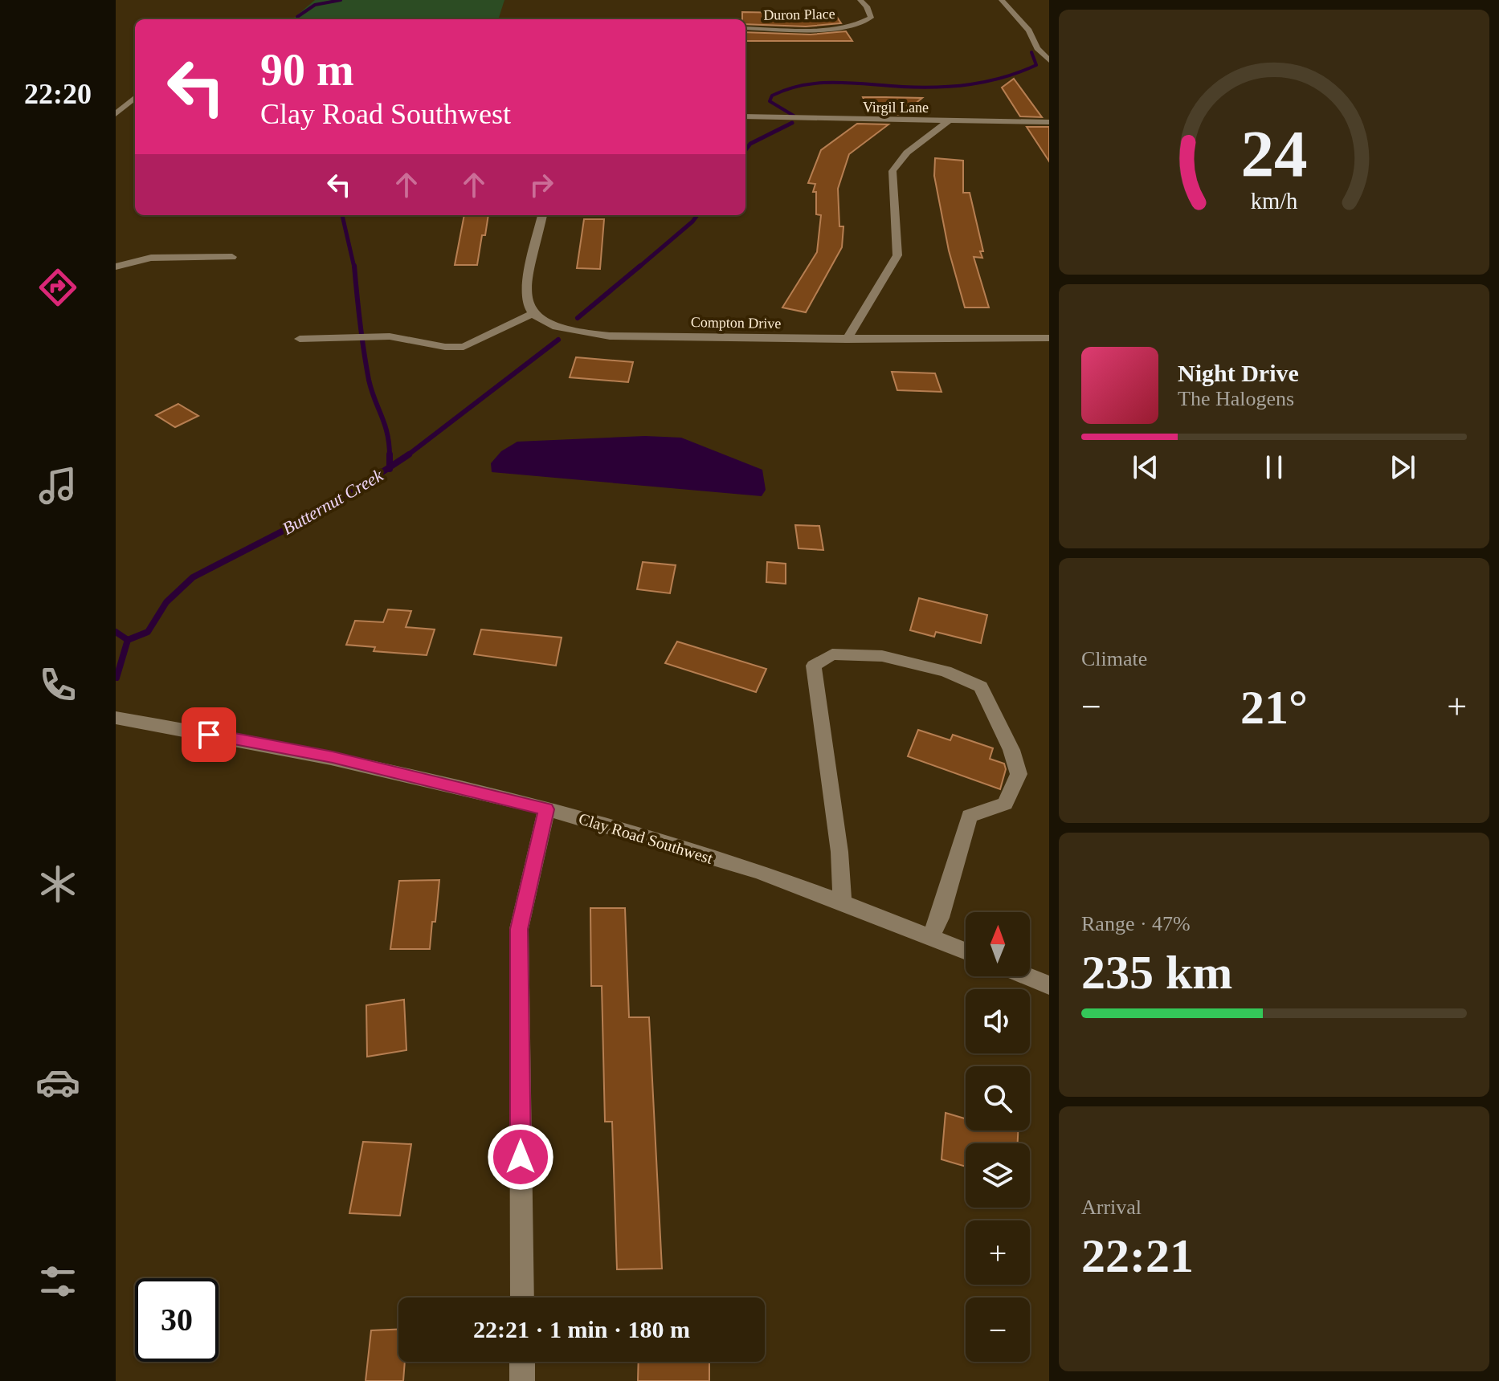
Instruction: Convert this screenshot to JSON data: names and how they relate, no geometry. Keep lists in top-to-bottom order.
{
  "streets": {
    "street": [
      "Duron Place",
      "Virgil Lane",
      "Compton Drive",
      "Clay Road Southwest"
    ]
  },
  "water": ["Butternut Creek"],
  "north": "top",
  "page": {
    "tabs": "22:20",
    "turn": ["90 m", "Clay Road Southwest"],
    "song": ["Night Drive", "The Halogens"],
    "tile": [
      "Climate",
      ["Range · 47%", "235 km"],
      ["Arrival", "22:21"]
    ],
    "heat": ["−", "21°", "+"],
    "map_buttons": ["+", "−"],
    "limit": "30",
    "trip": "22:21 · 1 min · 180 m",
    "gauge": ["24", "km/h"]
  }
}
